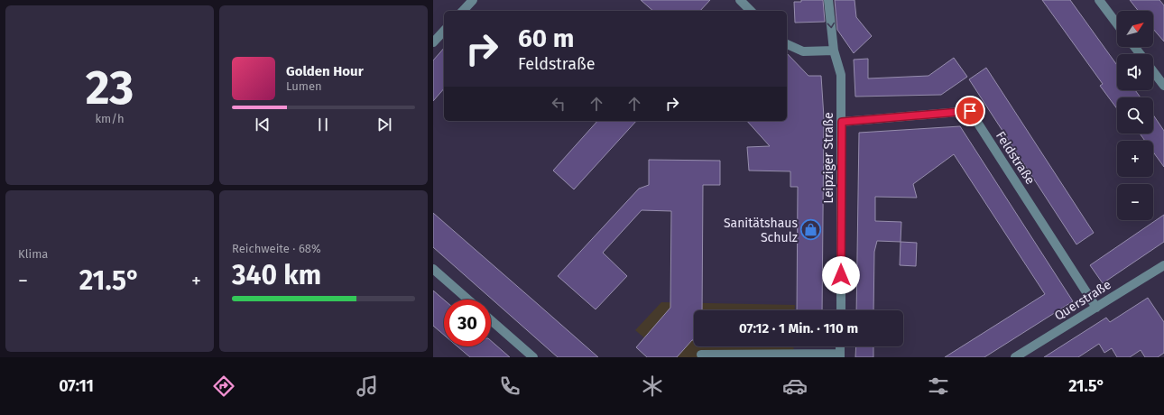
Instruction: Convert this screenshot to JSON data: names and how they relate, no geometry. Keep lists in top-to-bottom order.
{
  "streets": {
    "street": ["Leipziger Straße", "Feldstraße", "Querstraße"]
  },
  "crossings": [
    ["Leipziger Straße", "Feldstraße"],
    ["Feldstraße", "Querstraße"]
  ],
  "places": {
    "shop": ["Sanitätshaus Schulz"]
  },
  "north": "top right",
  "page": {
    "tile": [
      ["23", "km/h"],
      "Klima",
      ["Reichweite · 68%", "340 km"]
    ],
    "map_buttons": ["+", "−"],
    "turn": ["60 m", "Feldstraße"],
    "song": ["Golden Hour", "Lumen"],
    "heat": ["−", "21.5°", "+"],
    "limit": "30",
    "trip": "07:12 · 1 Min. · 110 m",
    "tabs": ["07:11", "21.5°"]
  }
}
